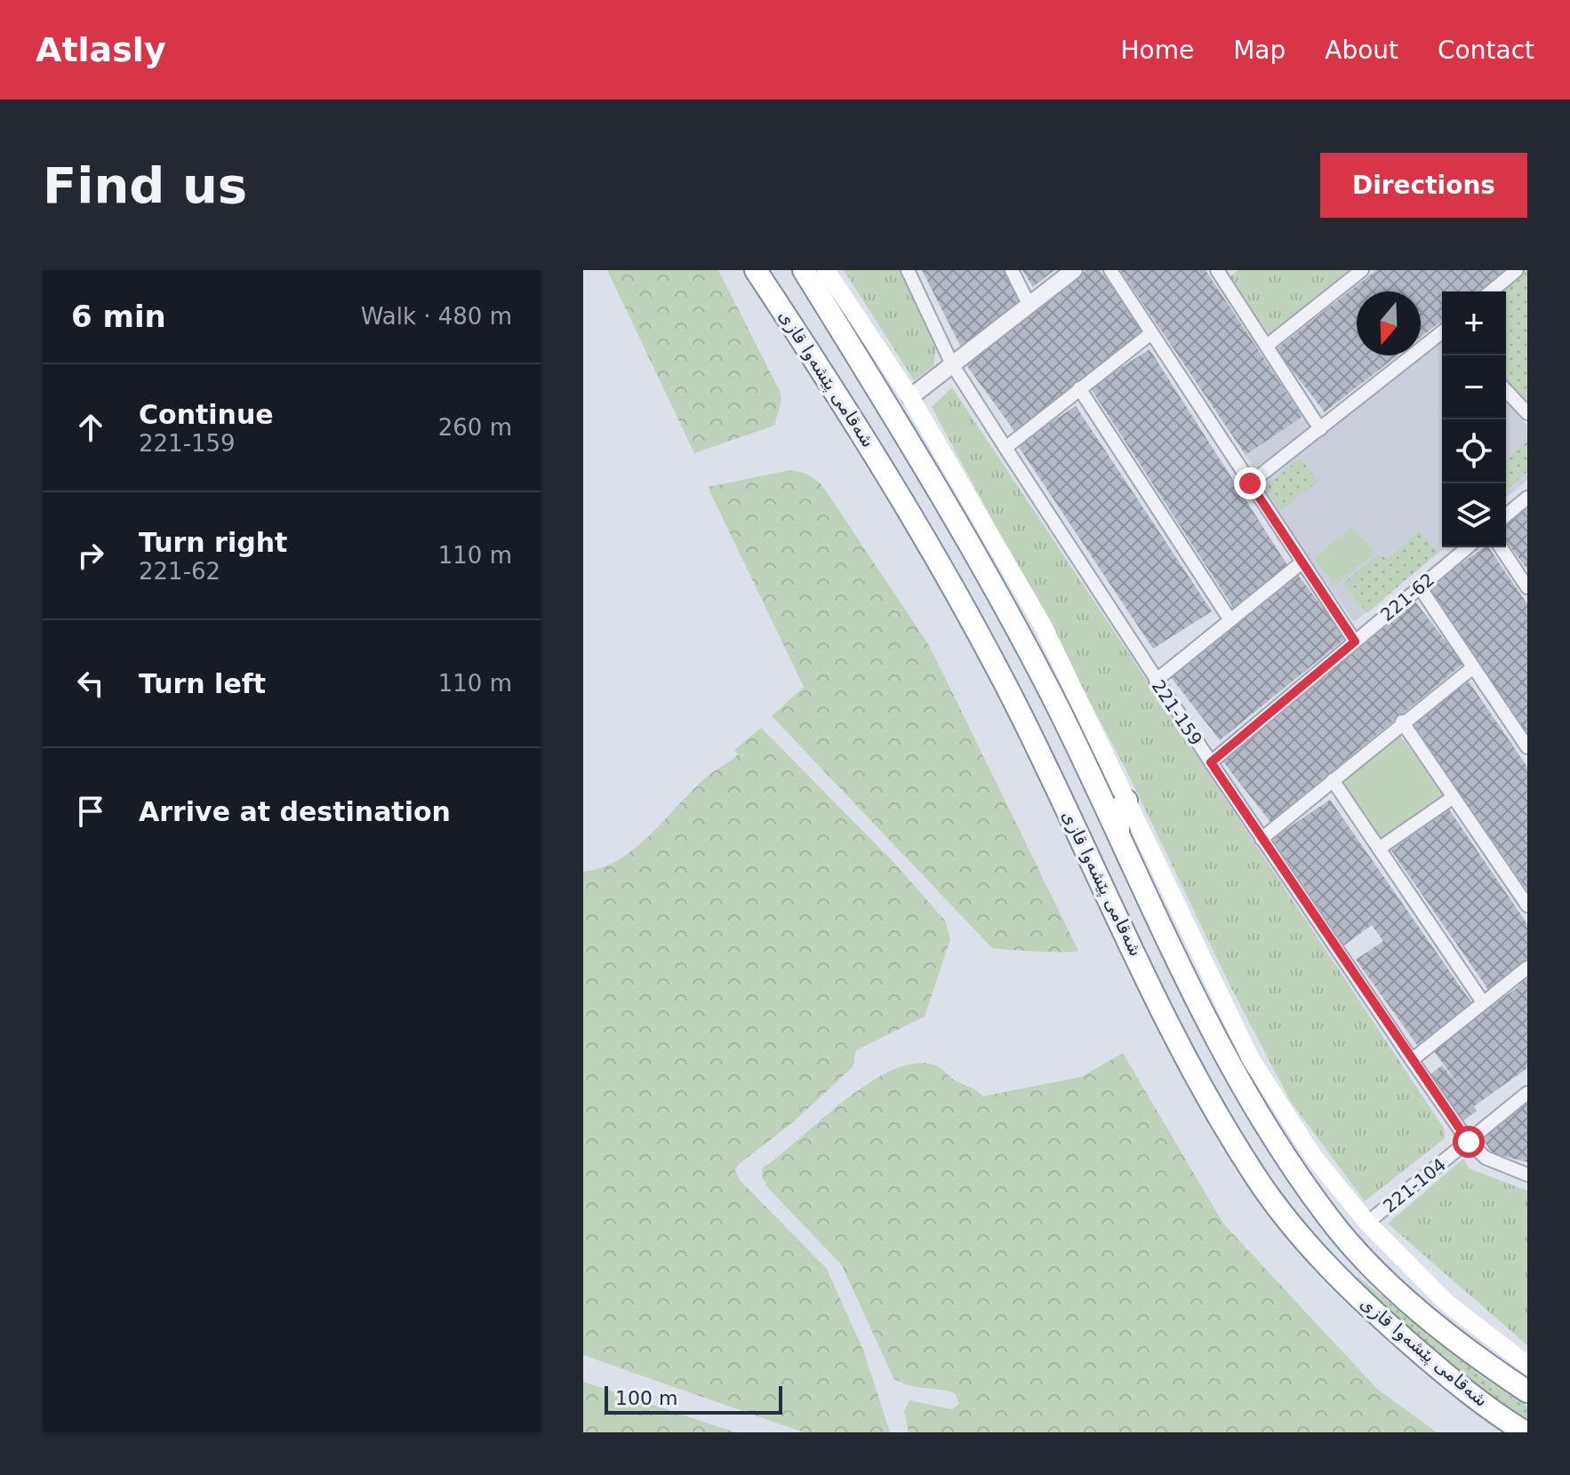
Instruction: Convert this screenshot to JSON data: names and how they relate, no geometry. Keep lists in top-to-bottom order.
{
  "streets": {
    "highway": ["شەقامی پێشەوا قازی"],
    "street": ["221-62", "221-159", "221-104"]
  },
  "crossings": [
    ["221-62", "221-159"],
    ["221-159", "221-104"]
  ],
  "scale_bar": "100 m",
  "north": "bottom",
  "page": {
    "header": "Atlasly",
    "nav": [
      "Home",
      "Map",
      "About",
      "Contact"
    ],
    "buttons": "Directions",
    "title": "Find us",
    "heading": ["6 min", "Walk · 480 m"],
    "map_buttons": ["+", "−"],
    "list": [
      ["Continue", "221-159", "260 m"],
      ["Turn right", "221-62", "110 m"],
      ["Turn left", "110 m"],
      "Arrive at destination"
    ],
    "scale": "100 m"
  }
}
